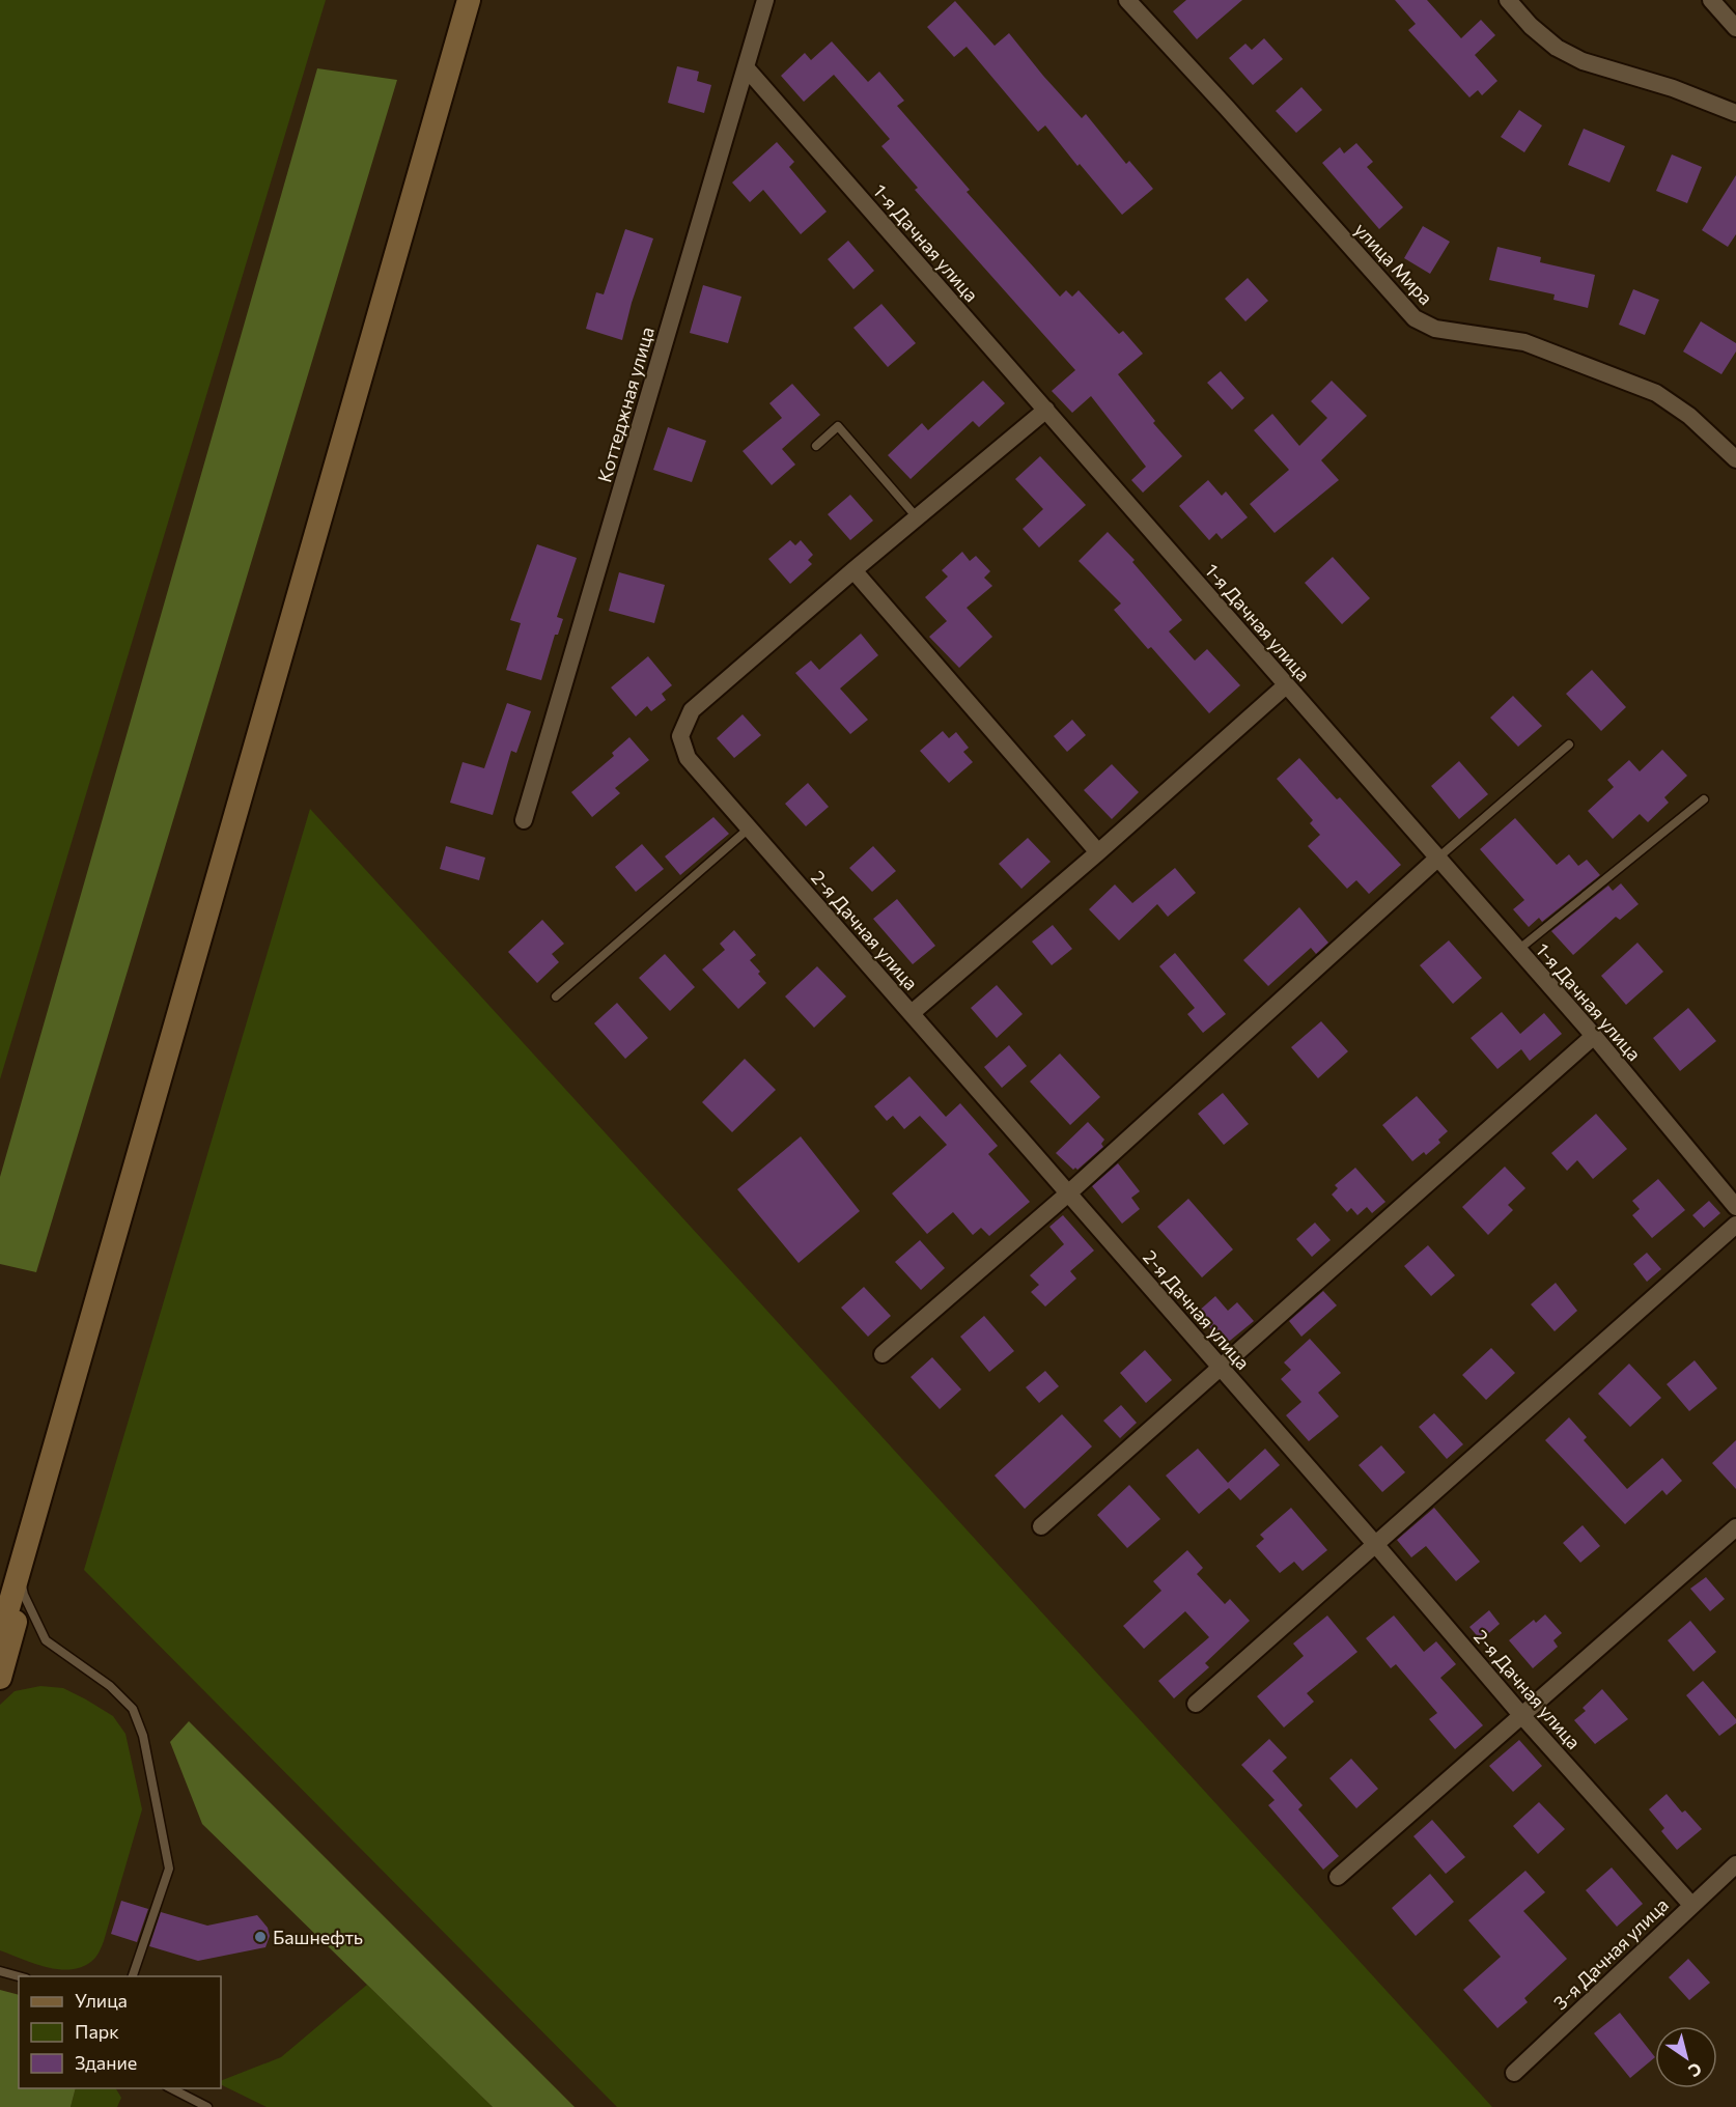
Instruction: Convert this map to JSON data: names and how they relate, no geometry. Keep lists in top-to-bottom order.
{
  "streets": {
    "street": [
      "1-я Дачная улица",
      "улица Мира",
      "Коттеджная улица",
      "2-я Дачная улица",
      "3-я Дачная улица"
    ]
  },
  "crossings": [
    ["1-я Дачная улица", "Коттеджная улица"],
    ["2-я Дачная улица", "3-я Дачная улица"]
  ],
  "places": ["Башнефть"],
  "legend": ["Улица", "Парк", "Здание"],
  "north": "bottom right"
}
